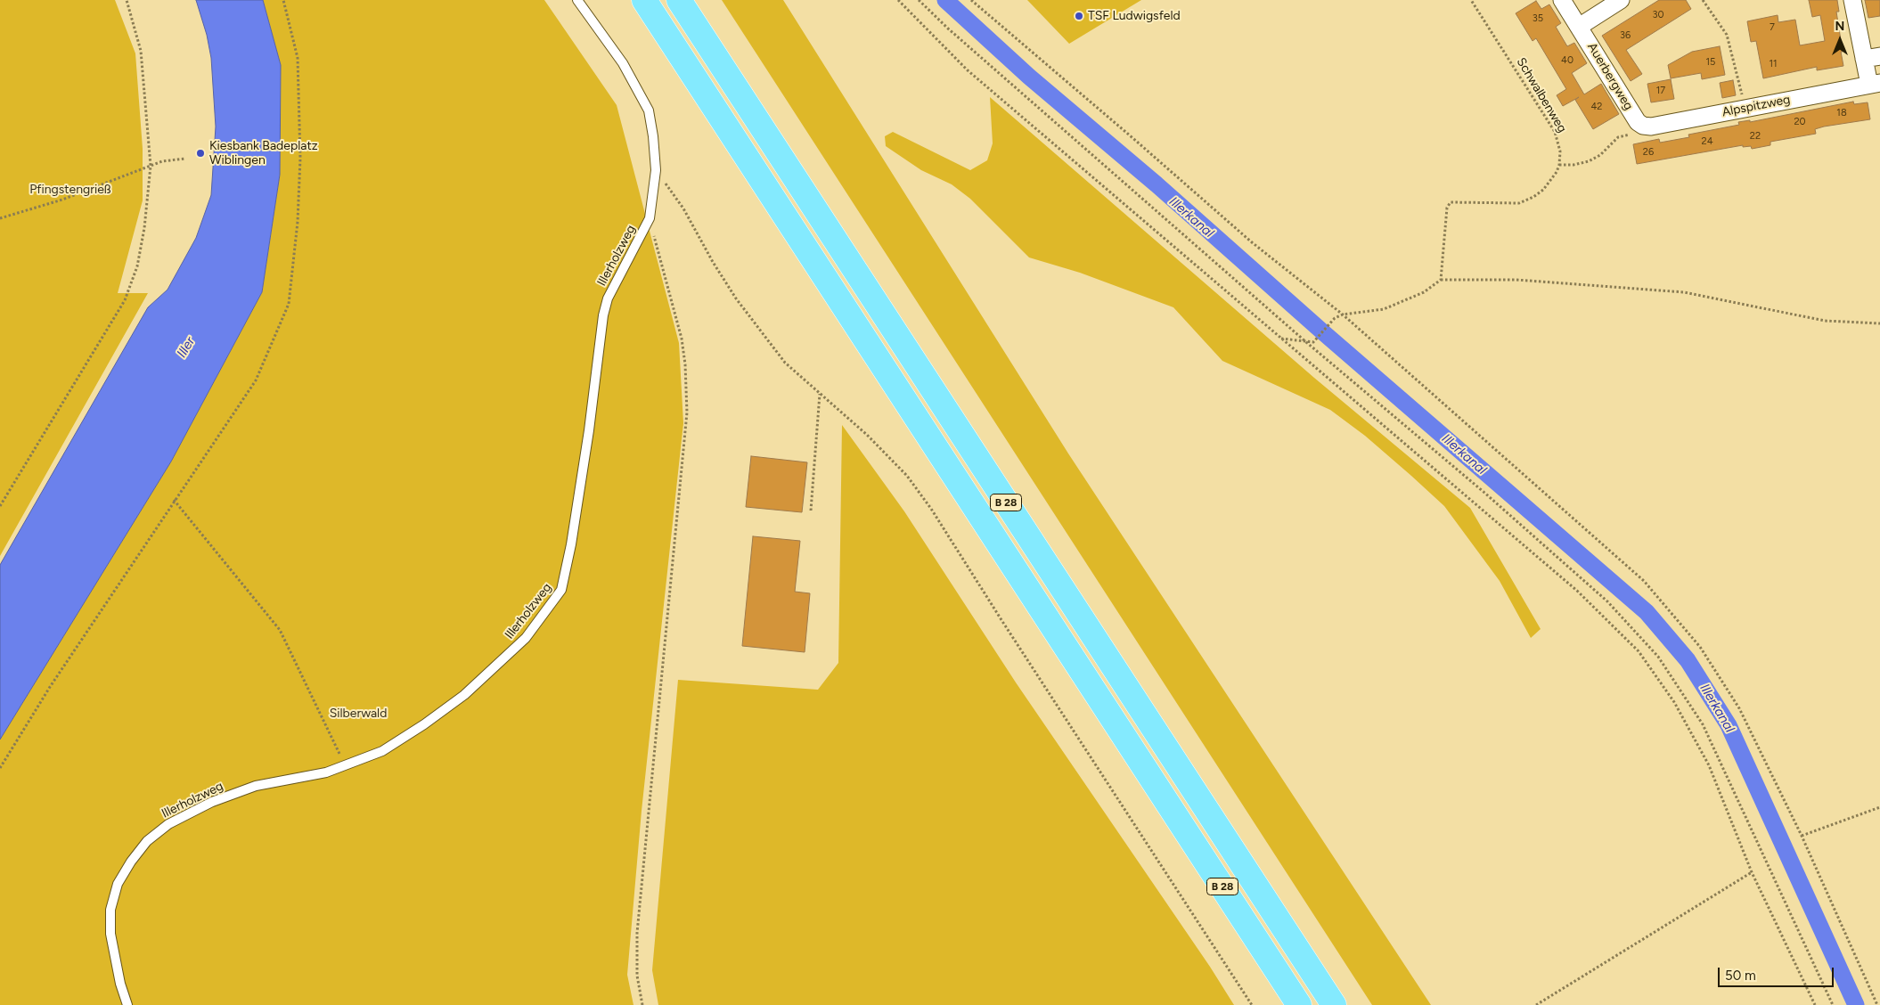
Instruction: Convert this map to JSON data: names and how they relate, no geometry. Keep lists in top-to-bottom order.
{
  "streets": {
    "highway": ["B 28"],
    "street": ["Auerbergweg", "Alpspitzweg"],
    "lane": ["Illerholzweg"],
    "path": ["Schwalbenweg"]
  },
  "crossings": [
    ["Auerbergweg", "Alpspitzweg"]
  ],
  "water": ["Illerkanal", "Iller"],
  "parks": ["Pfingstengrieß", "Silberwald"],
  "places": ["TSF Ludwigsfeld", "Kiesbank Badeplatz Wiblingen"],
  "house_numbers": [
    "30",
    "35",
    "7",
    "36",
    "40",
    "15",
    "11",
    "17",
    "42",
    "18",
    "20",
    "22",
    "24",
    "26"
  ],
  "scale_bar": "50 m",
  "north": "top"
}
